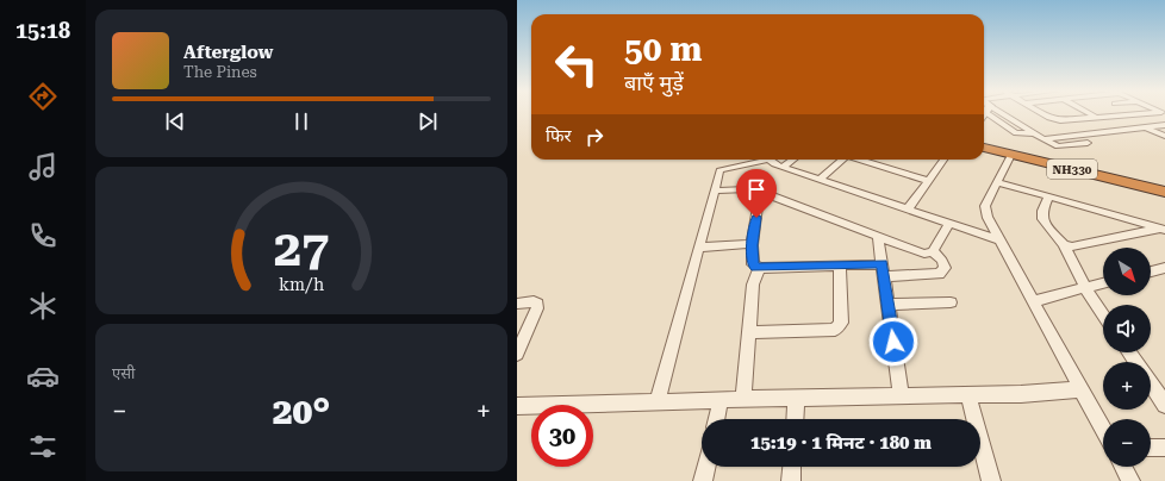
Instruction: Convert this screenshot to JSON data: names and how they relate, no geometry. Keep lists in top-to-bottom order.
{
  "streets": {
    "highway": ["NH330"]
  },
  "north": "bottom right",
  "page": {
    "tabs": "15:18",
    "turn": ["50 m", "बाएँ मुड़ें"],
    "song": ["Afterglow", "The Pines"],
    "then": "फिर",
    "map_buttons": ["+", "−"],
    "tile": "एसी",
    "heat": ["−", "20°", "+"],
    "limit": "30",
    "trip": "15:19 · 1 मिनट · 180 m",
    "gauge": ["27", "km/h"]
  }
}
